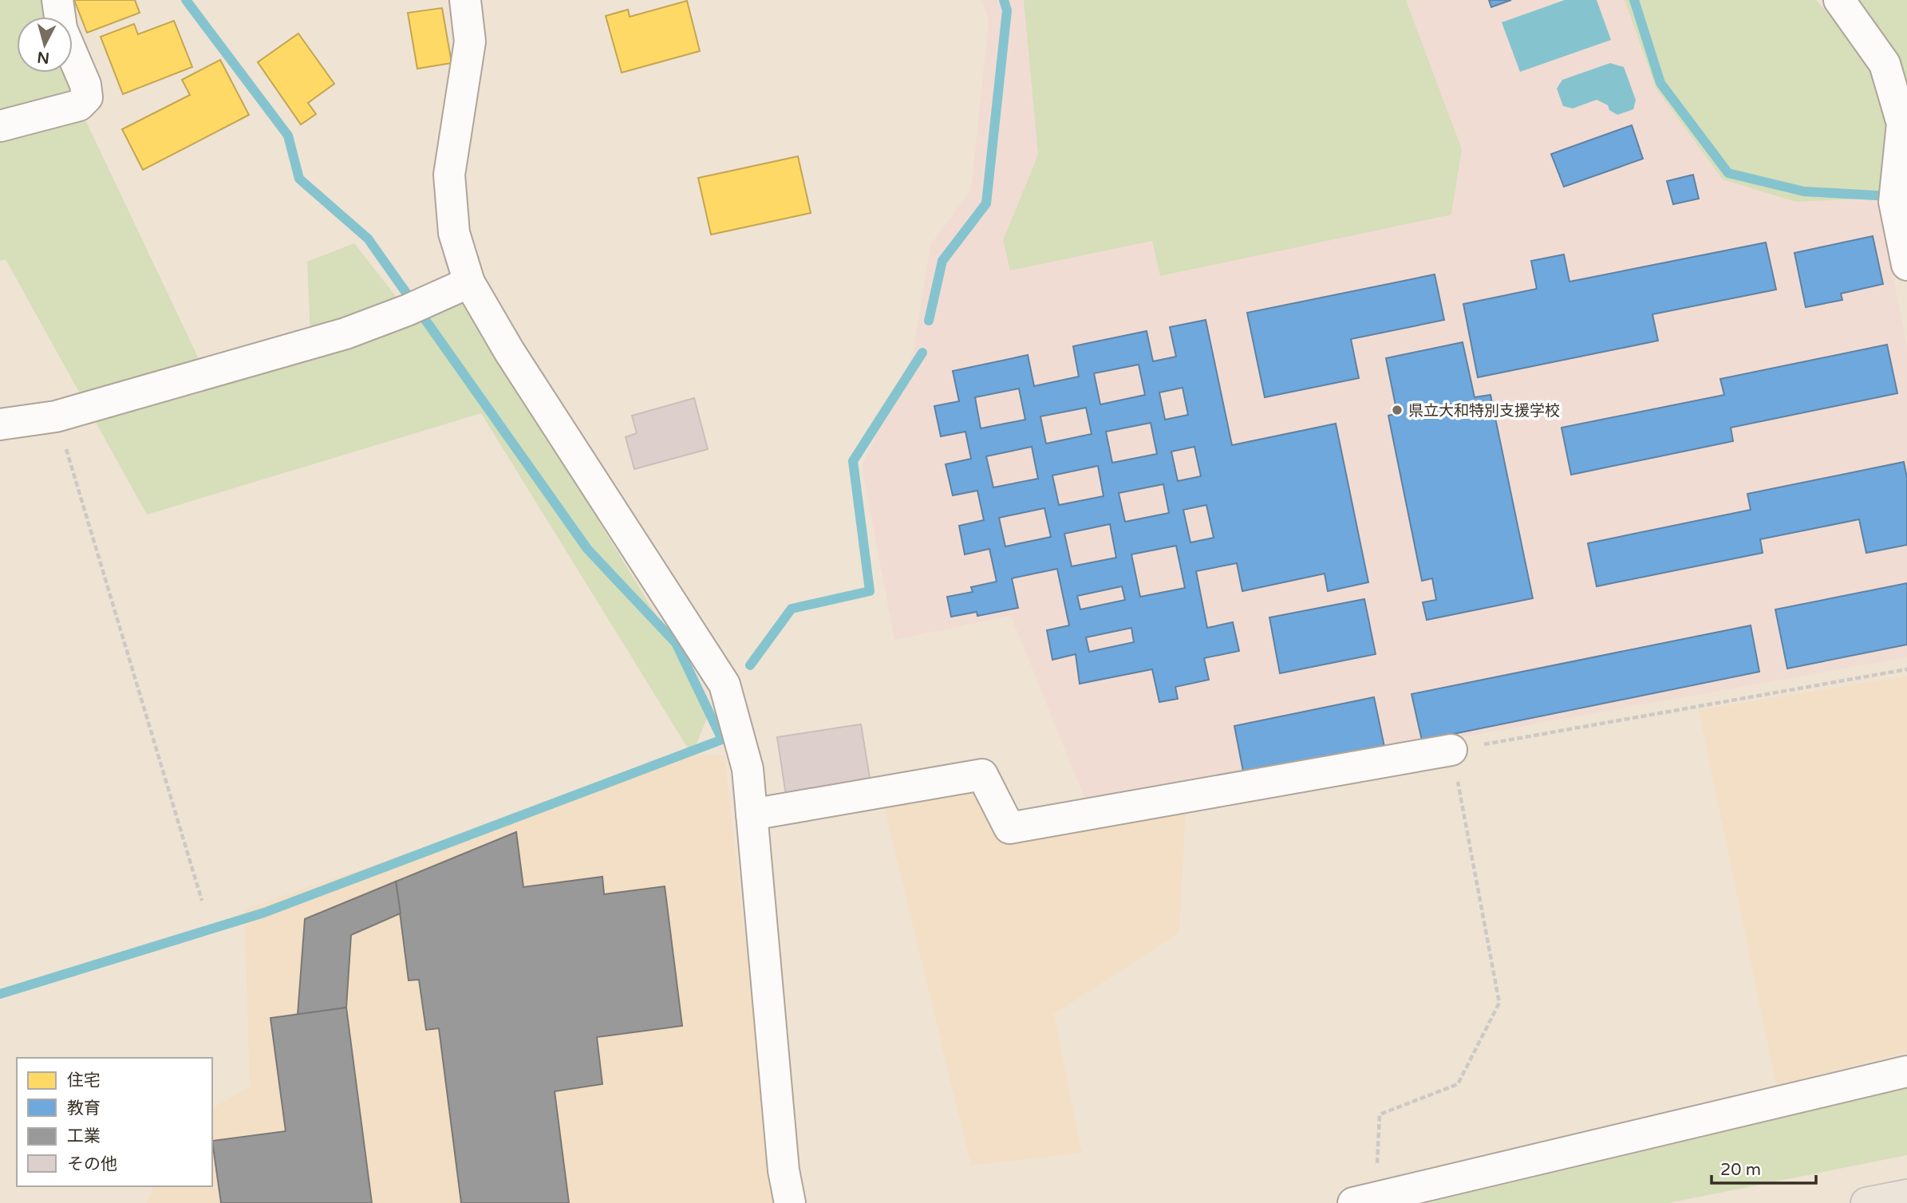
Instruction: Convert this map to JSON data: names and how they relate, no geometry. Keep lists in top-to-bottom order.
{
  "places": ["県立大和特別支援学校"],
  "legend": [
    "住宅",
    "教育",
    "工業",
    "その他"
  ],
  "scale_bar": "20 m",
  "north": "bottom"
}
